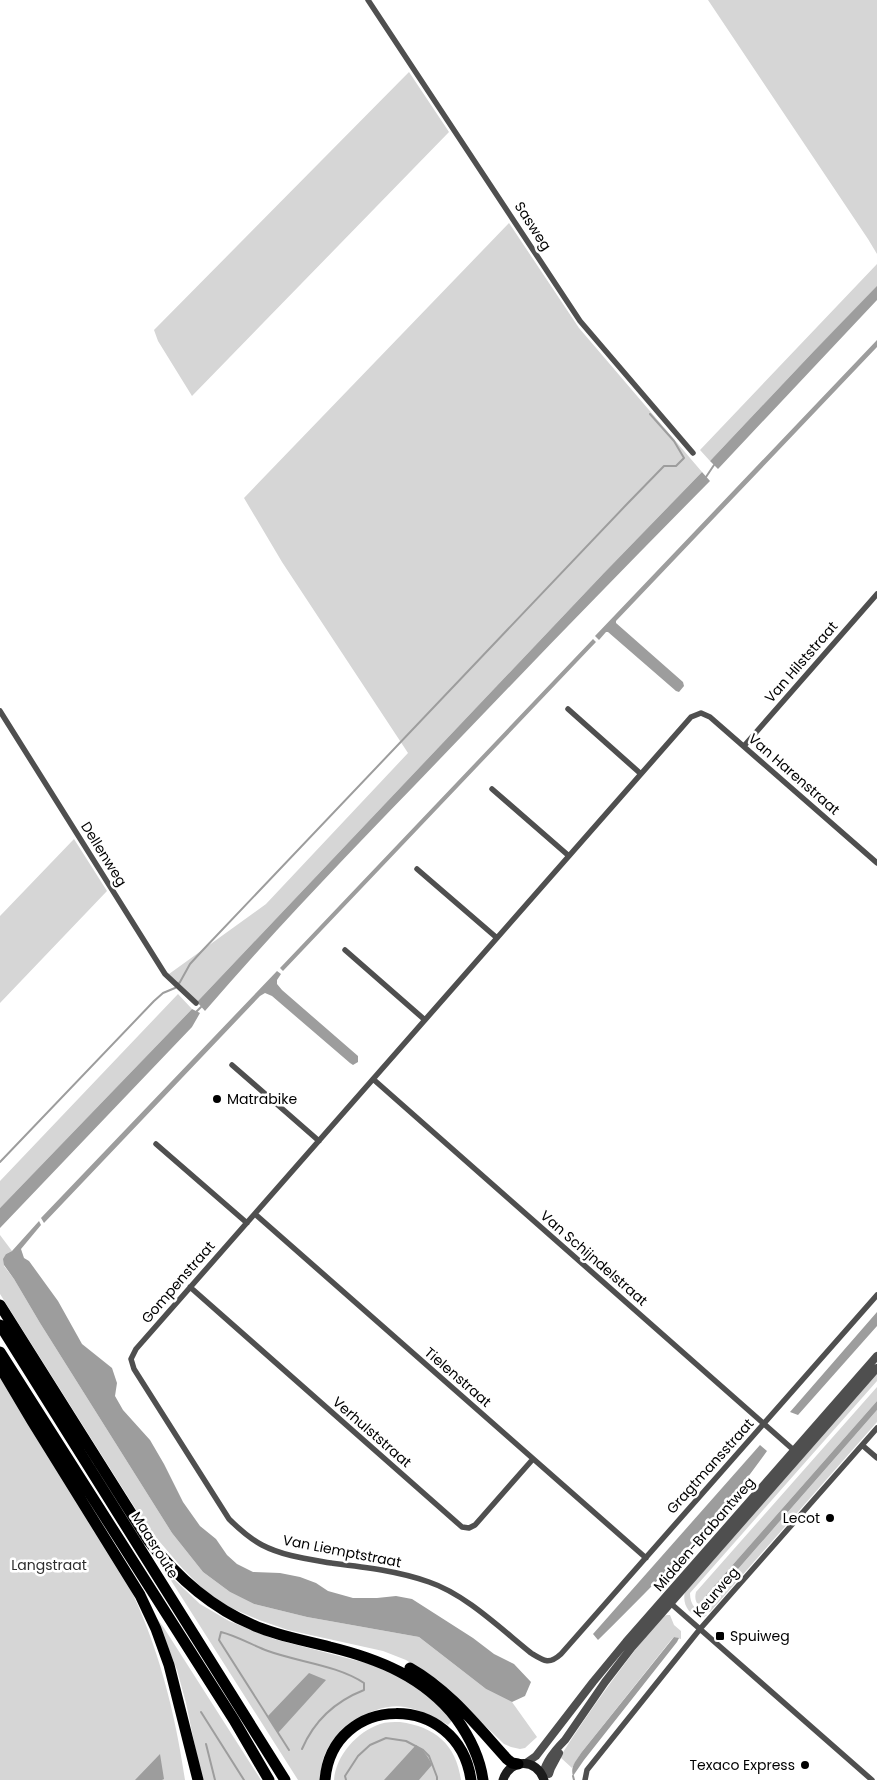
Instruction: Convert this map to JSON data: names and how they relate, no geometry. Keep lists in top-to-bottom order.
{
  "streets": {
    "highway": ["Maasroute"],
    "street": [
      "Sasweg",
      "Van Hilststraat",
      "Van Harenstraat",
      "Dellenweg",
      "Van Schijndelstraat",
      "Gompenstraat",
      "Tielenstraat",
      "Verhulststraat",
      "Gragtmansstraat",
      "Midden-Brabantweg",
      "Van Liemptstraat",
      "Keurweg"
    ]
  },
  "crossings": [
    ["Van Hilststraat", "Van Harenstraat"],
    ["Van Harenstraat", "Gompenstraat"],
    ["Van Schijndelstraat", "Gompenstraat"],
    ["Van Schijndelstraat", "Gragtmansstraat"],
    ["Van Schijndelstraat", "Midden-Brabantweg"],
    ["Gompenstraat", "Tielenstraat"],
    ["Gompenstraat", "Verhulststraat"],
    ["Gompenstraat", "Van Liemptstraat"],
    ["Tielenstraat", "Verhulststraat"],
    ["Tielenstraat", "Gragtmansstraat"],
    ["Gragtmansstraat", "Van Liemptstraat"]
  ],
  "parks": ["Langstraat"],
  "places": {
    "other": ["Matrabike", "Lecot", "Texaco Express"],
    "transit": ["Spuiweg"]
  }
}
